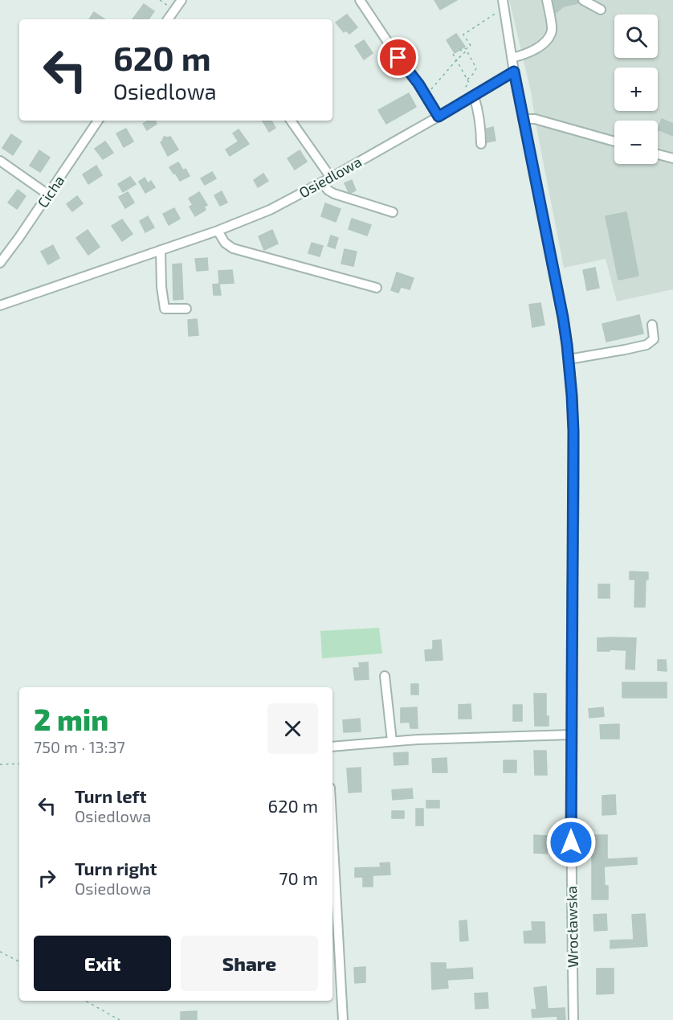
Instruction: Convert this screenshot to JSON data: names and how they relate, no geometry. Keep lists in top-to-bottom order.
{
  "streets": {
    "street": ["Osiedlowa", "Cicha", "Wrocławska"]
  },
  "crossings": [
    ["Osiedlowa", "Wrocławska"]
  ],
  "page": {
    "map_buttons": ["+", "−"],
    "turn": ["620 m", "Osiedlowa"],
    "heading": ["2 min", "750 m · 13:37"],
    "list": [
      {
        "name": "Turn left",
        "note": "Osiedlowa",
        "value": "620 m"
      },
      {
        "name": "Turn right",
        "note": "Osiedlowa",
        "value": "70 m"
      }
    ],
    "buttons": ["Exit", "Share"]
  }
}
